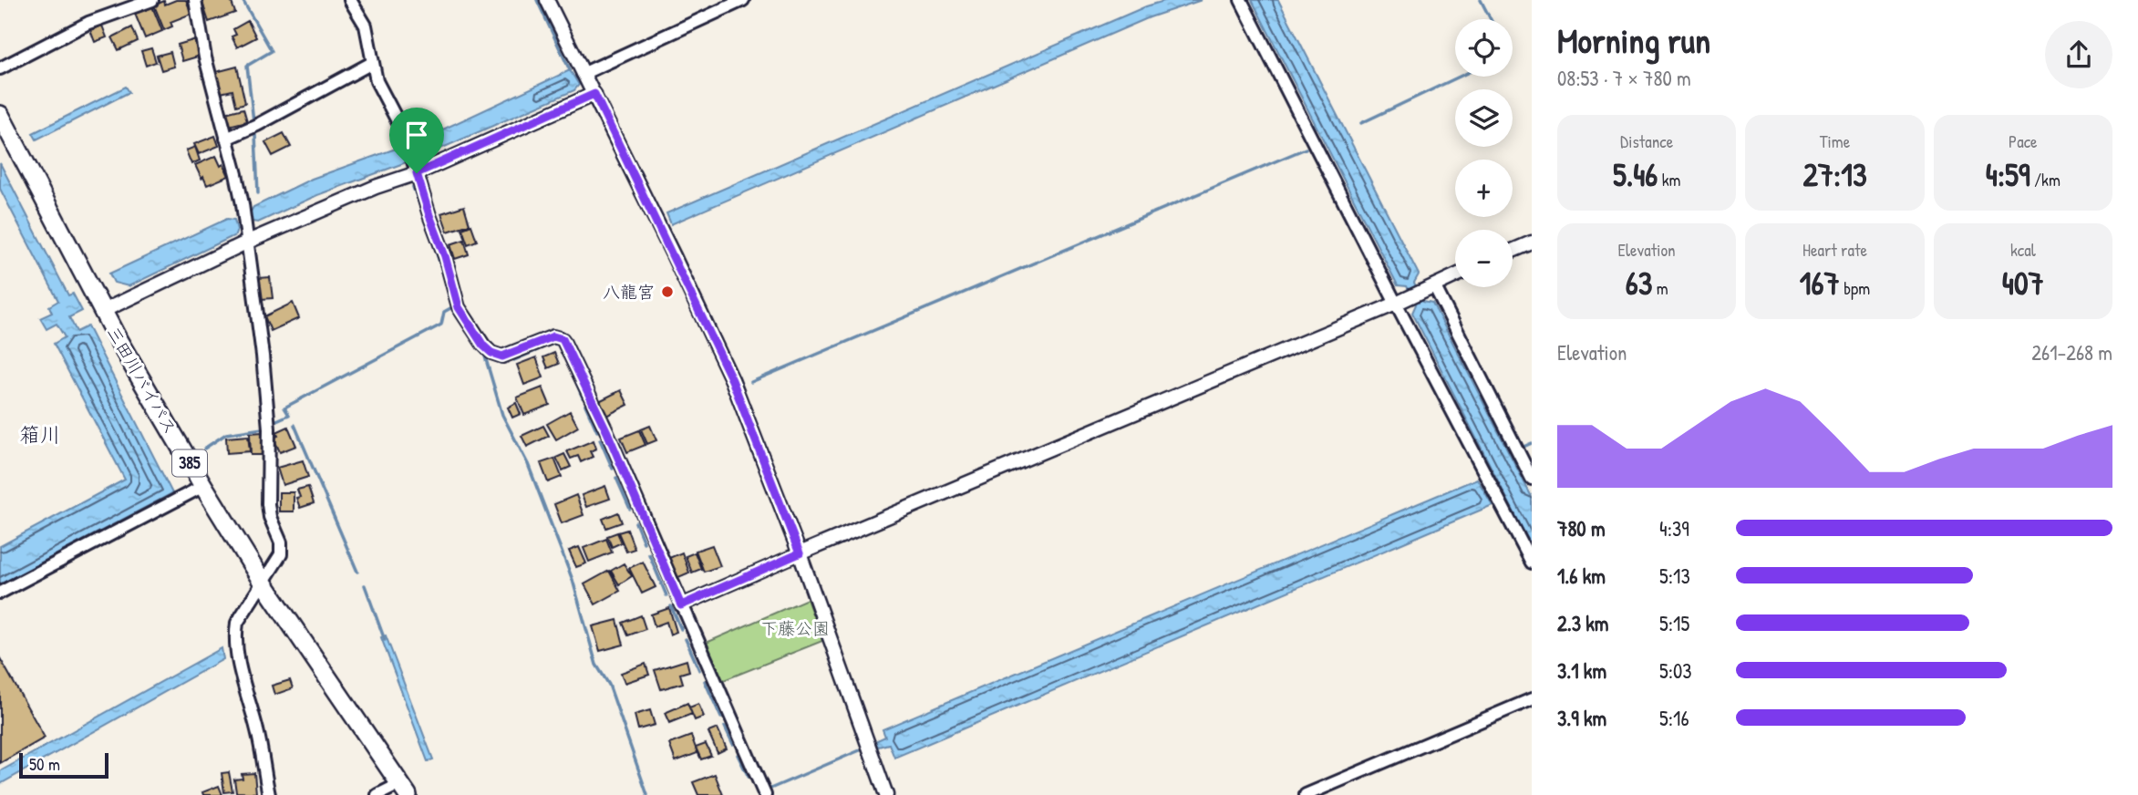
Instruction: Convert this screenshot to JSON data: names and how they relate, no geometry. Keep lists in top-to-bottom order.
{
  "streets": {
    "highway": ["三田川バイパス", "385"]
  },
  "districts": ["箱川"],
  "parks": ["下藤公園"],
  "places": ["八龍宮"],
  "scale_bar": "50 m",
  "page": {
    "heading": ["Morning run", "08:53 · 7 × 780 m"],
    "map_buttons": ["+", "−"],
    "stats": [
      ["Distance", "5.46 km"],
      ["Time", "27:13"],
      ["Pace", "4:59 /km"],
      ["Elevation", "63 m"],
      ["Heart rate", "167 bpm"],
      ["kcal", "407"]
    ],
    "chart": ["Elevation", "261–268 m"],
    "list": [
      {
        "name": "780 m",
        "note": "4:39"
      },
      {
        "name": "1.6 km",
        "note": "5:13"
      },
      {
        "name": "2.3 km",
        "note": "5:15"
      },
      {
        "name": "3.1 km",
        "note": "5:03"
      },
      {
        "name": "3.9 km",
        "note": "5:16"
      }
    ],
    "scale": "50 m"
  }
}
